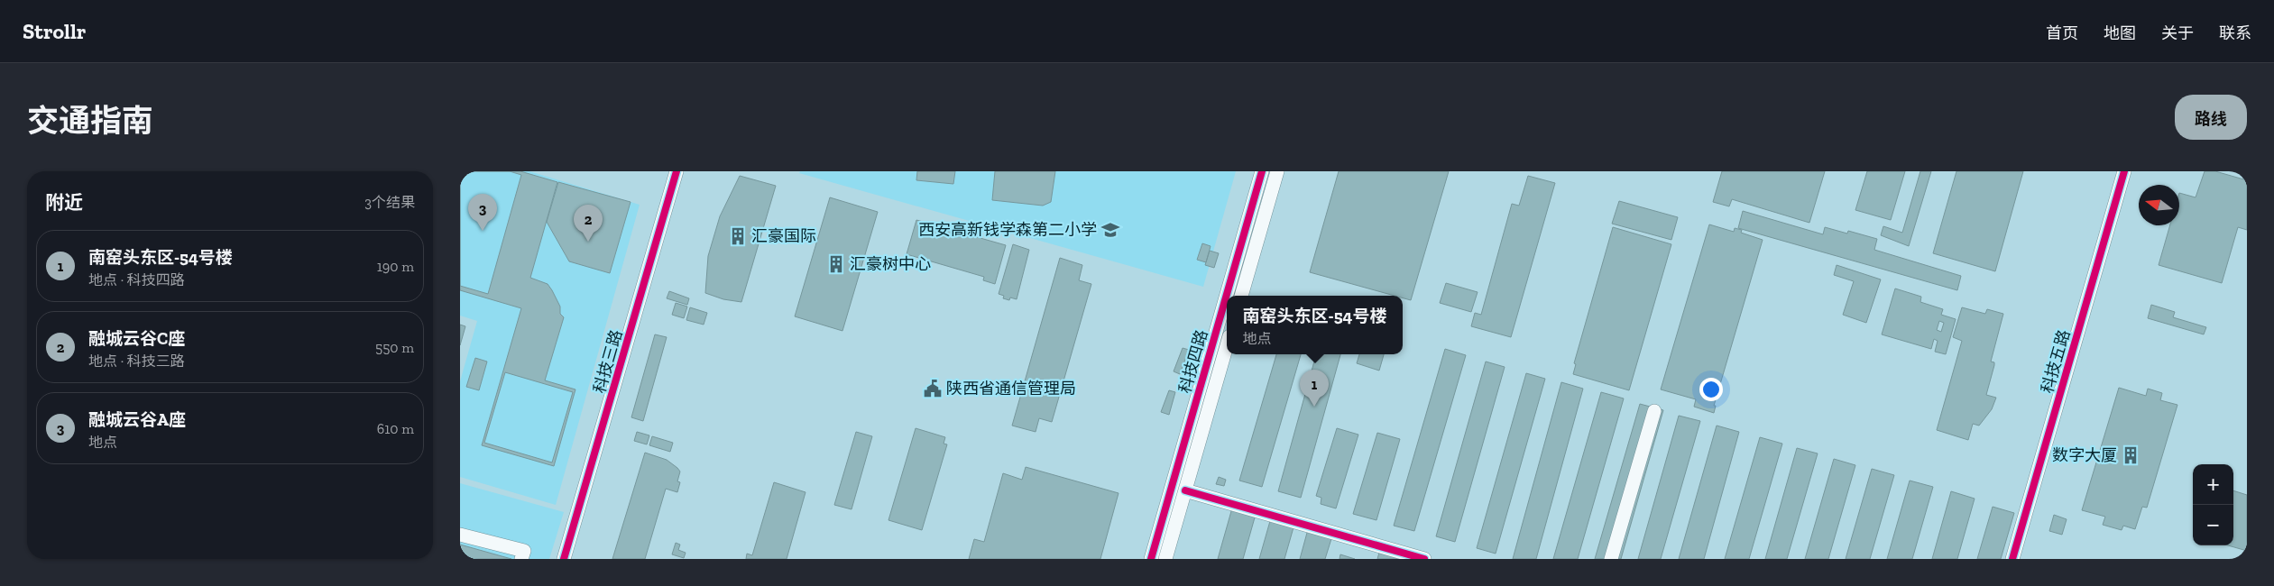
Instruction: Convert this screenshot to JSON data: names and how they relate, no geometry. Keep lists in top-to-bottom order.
{
  "streets": {
    "street": ["科技三路", "科技四路", "科技五路"]
  },
  "places": {
    "school or university": ["西安高新钱学森第二小学"],
    "building": ["汇豪国际", "汇豪树中心", "数字大厦"],
    "public building": ["陕西省通信管理局"]
  },
  "north": "left",
  "page": {
    "header": "Strollr",
    "nav": [
      "首页",
      "地图",
      "关于",
      "联系"
    ],
    "title": "交通指南",
    "buttons": "路线",
    "heading": ["附近", "3个结果"],
    "pins": ["3", "2", "1"],
    "list": [
      {
        "mark": "1",
        "name": "南窑头东区-54号楼",
        "note": "地点 · 科技四路",
        "value": "190 m"
      },
      {
        "mark": "2",
        "name": "融城云谷C座",
        "note": "地点 · 科技三路",
        "value": "550 m"
      },
      {
        "mark": "3",
        "name": "融城云谷A座",
        "note": "地点",
        "value": "610 m"
      }
    ],
    "popup": ["南窑头东区-54号楼", "地点"],
    "map_buttons": ["+", "−"]
  }
}
